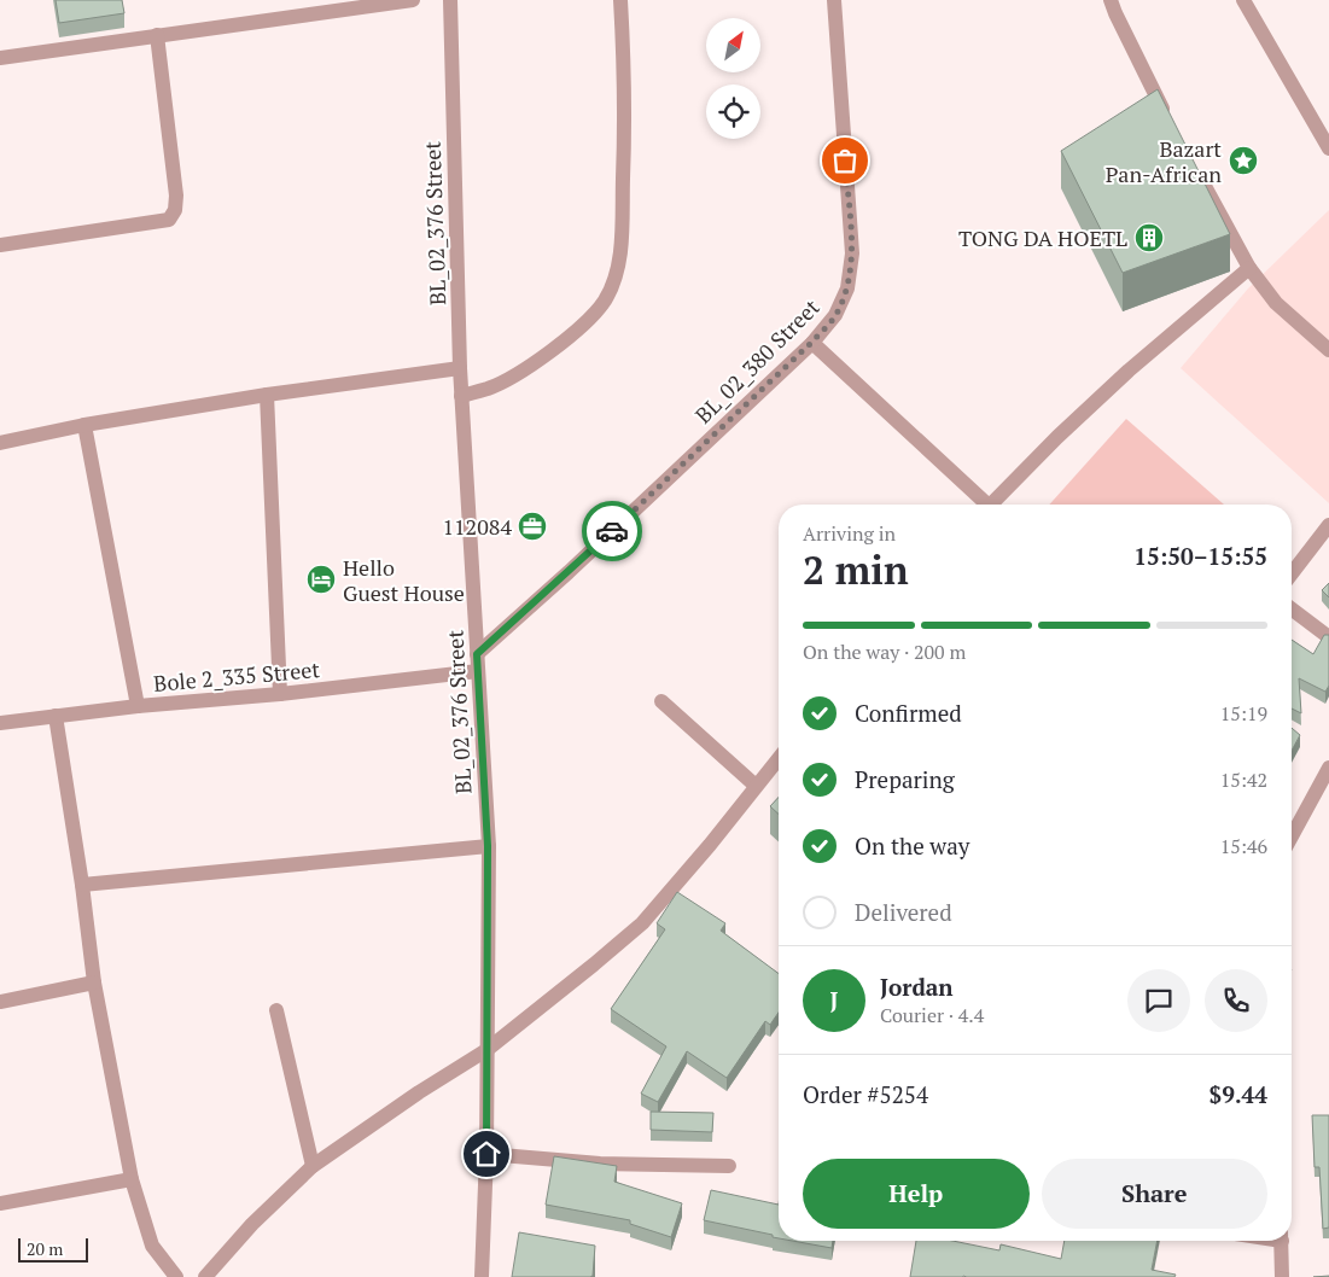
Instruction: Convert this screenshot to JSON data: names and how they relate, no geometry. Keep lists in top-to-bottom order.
{
  "streets": {
    "street": ["BL_02_376 Street", "BL_02_380 Street", "Bole 2_335 Street"]
  },
  "crossings": [
    ["BL_02_376 Street", "BL_02_380 Street"],
    ["BL_02_376 Street", "Bole 2_335 Street"]
  ],
  "places": {
    "place": ["Bazart Pan-African"],
    "building": ["TONG DA HOETL"],
    "office": ["112084"],
    "hotel": ["Hello Guest House"]
  },
  "scale_bar": "20 m",
  "north": "top right",
  "page": {
    "heading": ["2 min", "Arriving in", "15:50–15:55"],
    "panel": [
      "Jordan",
      "Courier · 4.4",
      "Order #5254",
      "$9.44"
    ],
    "bar": "On the way · 200 m",
    "list": [
      ["Confirmed", "15:19"],
      ["Preparing", "15:42"],
      ["On the way", "15:46"],
      "Delivered"
    ],
    "round": "J",
    "buttons": ["Help", "Share"],
    "scale": "20 m"
  }
}
